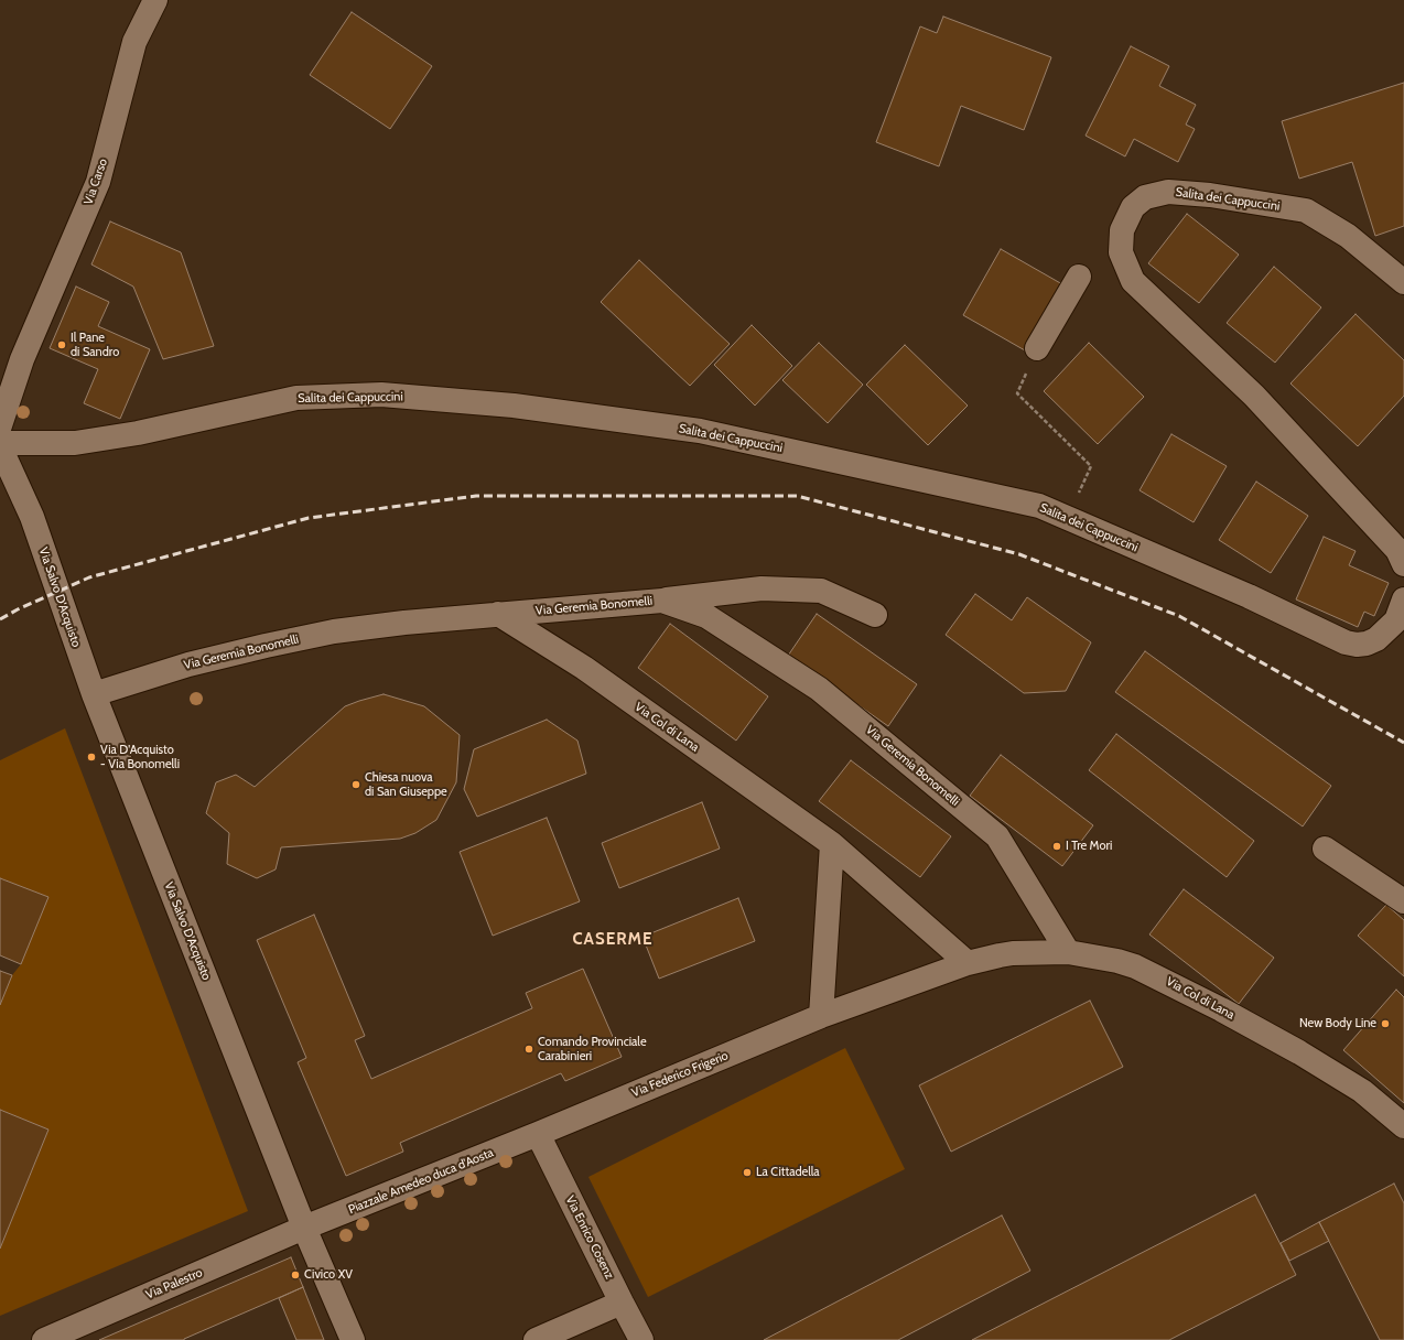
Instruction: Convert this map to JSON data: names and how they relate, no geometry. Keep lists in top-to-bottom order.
{
  "streets": {
    "street": [
      "Via Carso",
      "Salita dei Cappuccini",
      "Via Salvo D'Acquisto",
      "Via Geremia Bonomelli",
      "Via Col di Lana",
      "Via Federico Frigerio",
      "Piazzale Amedeo duca d'Aosta",
      "Via Enrico Cosenz",
      "Via Palestro"
    ]
  },
  "crossings": [
    ["Via Carso", "Salita dei Cappuccini"],
    ["Via Carso", "Via Salvo D'Acquisto"],
    ["Salita dei Cappuccini", "Via Salvo D'Acquisto"],
    ["Via Salvo D'Acquisto", "Via Geremia Bonomelli"],
    ["Via Salvo D'Acquisto", "Piazzale Amedeo duca d'Aosta"],
    ["Via Salvo D'Acquisto", "Via Palestro"],
    ["Via Geremia Bonomelli", "Via Col di Lana"],
    ["Via Col di Lana", "Via Federico Frigerio"],
    ["Via Federico Frigerio", "Piazzale Amedeo duca d'Aosta"],
    ["Via Federico Frigerio", "Via Enrico Cosenz"],
    ["Piazzale Amedeo duca d'Aosta", "Via Enrico Cosenz"],
    ["Piazzale Amedeo duca d'Aosta", "Via Palestro"]
  ],
  "districts": ["CASERME"],
  "places": [
    "Il Pane di Sandro",
    "Via D'Acquisto - Via Bonomelli",
    "Chiesa nuova di San Giuseppe",
    "I Tre Mori",
    "New Body Line",
    "Comando Provinciale Carabinieri",
    "La Cittadella",
    "Civico XV"
  ]
}
